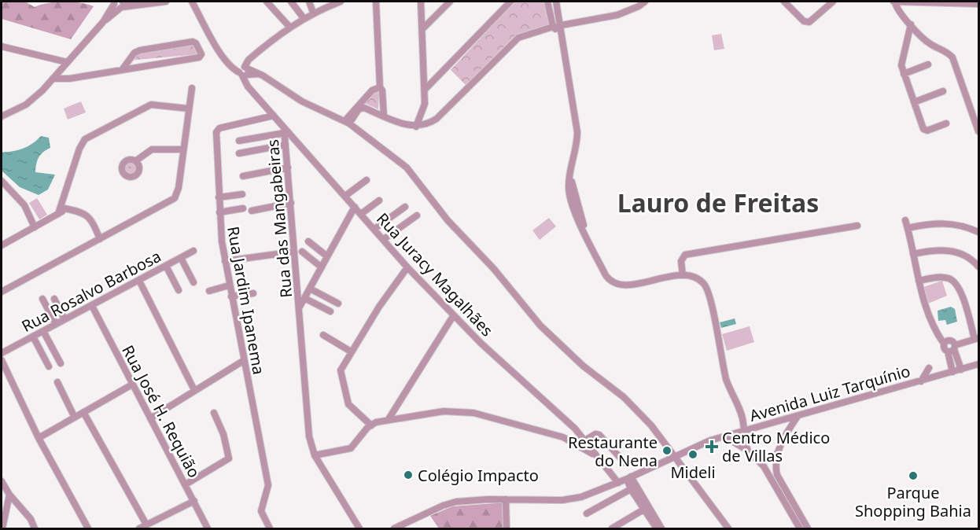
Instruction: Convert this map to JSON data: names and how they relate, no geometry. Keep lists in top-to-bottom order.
{
  "streets": {
    "street": [
      "Rua das Mangabeiras",
      "Rua Juracy Magalhães",
      "Rua Rosalvo Barbosa",
      "Rua Jardim Ipanema",
      "Avenida Luiz Tarquínio",
      "Rua José H. Requião"
    ]
  },
  "crossings": [
    ["Rua das Mangabeiras", "Rua Juracy Magalhães"],
    ["Rua Juracy Magalhães", "Rua Jardim Ipanema"],
    ["Rua Juracy Magalhães", "Avenida Luiz Tarquínio"],
    ["Rua Rosalvo Barbosa", "Rua José H. Requião"]
  ],
  "districts": ["Lauro de Freitas"],
  "places": {
    "health": ["Centro Médico de Villas"],
    "other": [
      "Restaurante do Nena",
      "Mideli",
      "Colégio Impacto",
      "Parque Shopping Bahia"
    ]
  }
}
